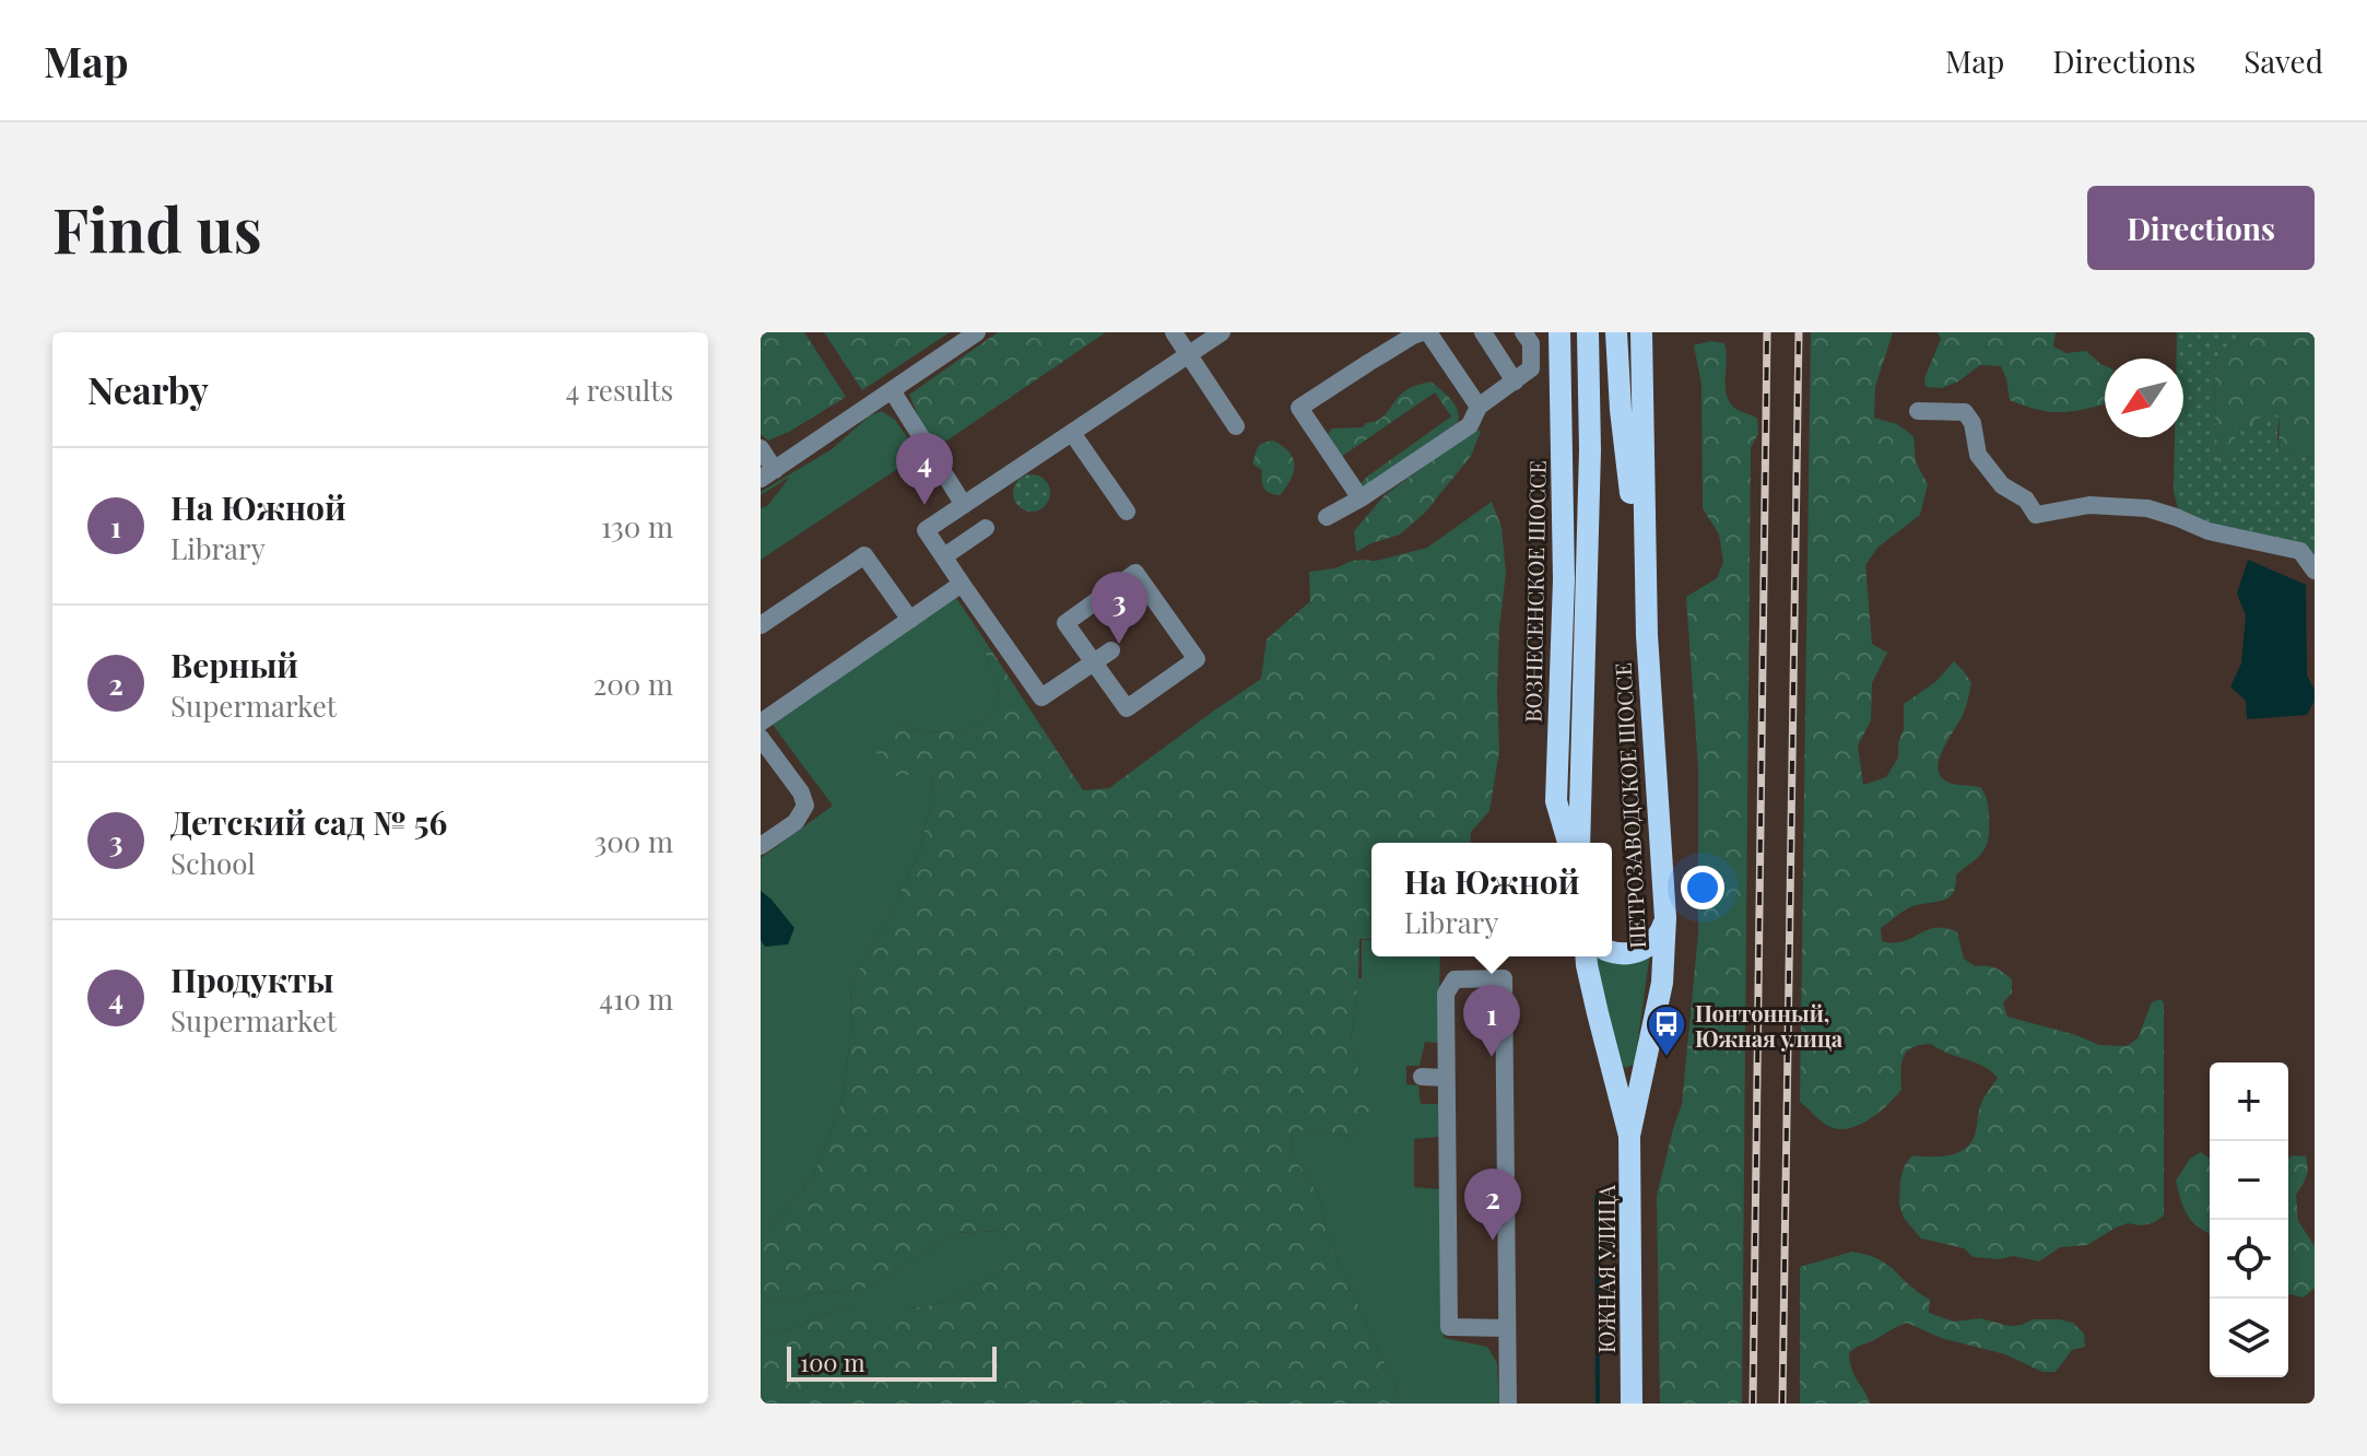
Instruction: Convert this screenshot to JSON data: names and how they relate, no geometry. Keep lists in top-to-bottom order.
{
  "streets": {
    "main road": ["ВОЗНЕСЕНСКОЕ ШОССЕ", "ПЕТРОЗАВОДСКОЕ ШОССЕ", "ЮЖНАЯ УЛИЦА"]
  },
  "crossings": [
    ["ПЕТРОЗАВОДСКОЕ ШОССЕ", "ЮЖНАЯ УЛИЦА"]
  ],
  "places": {
    "bus stop": ["Понтонный, Южная улица"]
  },
  "scale_bar": "100 m",
  "north": "bottom left",
  "page": {
    "header": "Map",
    "nav": ["Map", "Directions", "Saved"],
    "buttons": "Directions",
    "title": "Find us",
    "heading": ["Nearby", "4 results"],
    "pins": [
      "4",
      "3",
      "1",
      "2"
    ],
    "list": [
      {
        "mark": "1",
        "name": "На Южной",
        "note": "Library",
        "value": "130 m"
      },
      {
        "mark": "2",
        "name": "Верный",
        "note": "Supermarket",
        "value": "200 m"
      },
      {
        "mark": "3",
        "name": "Детский сад № 56",
        "note": "School",
        "value": "300 m"
      },
      {
        "mark": "4",
        "name": "Продукты",
        "note": "Supermarket",
        "value": "410 m"
      }
    ],
    "popup": ["На Южной", "Library"],
    "map_buttons": ["+", "−"],
    "scale": "100 m"
  }
}
